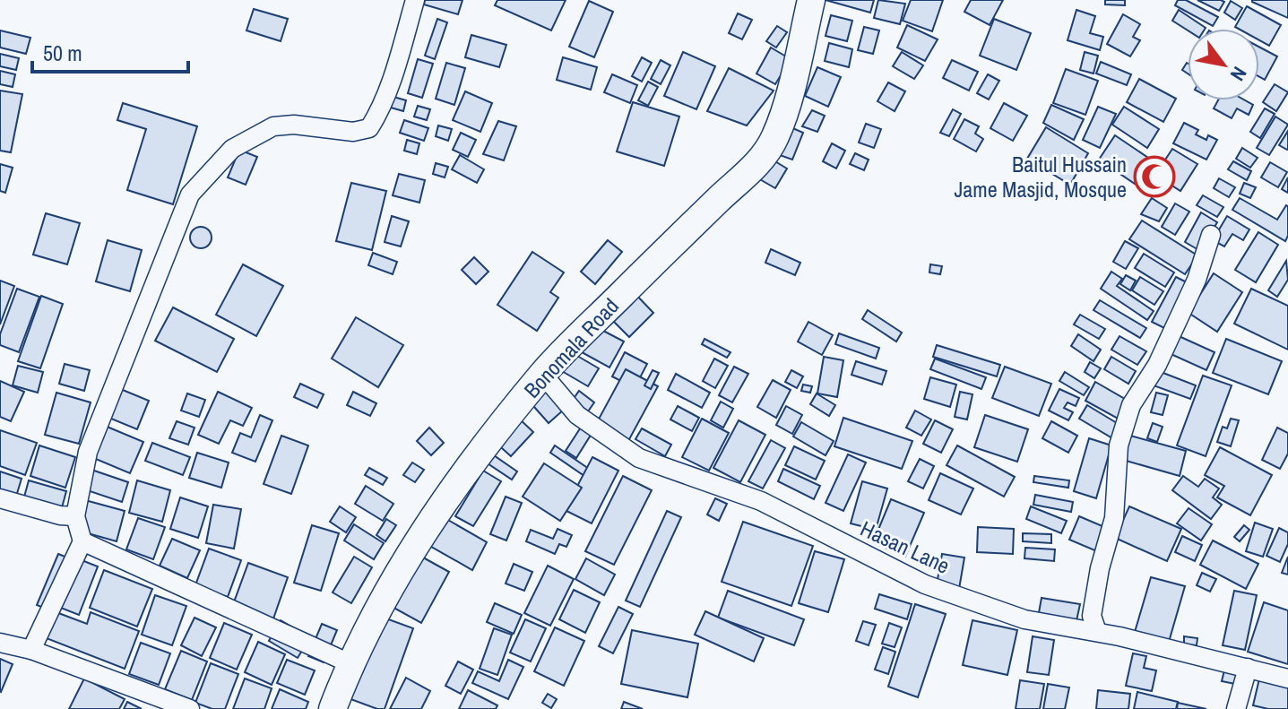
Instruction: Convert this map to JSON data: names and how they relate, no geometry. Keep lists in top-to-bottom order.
{
  "streets": {
    "street": ["Bonomala Road", "Hasan Lane"]
  },
  "crossings": [
    ["Bonomala Road", "Hasan Lane"]
  ],
  "places": {
    "mosque": ["Baitul Hussain Jame Masjid, Mosque"]
  },
  "scale_bar": "50 m",
  "north": "bottom right"
}
